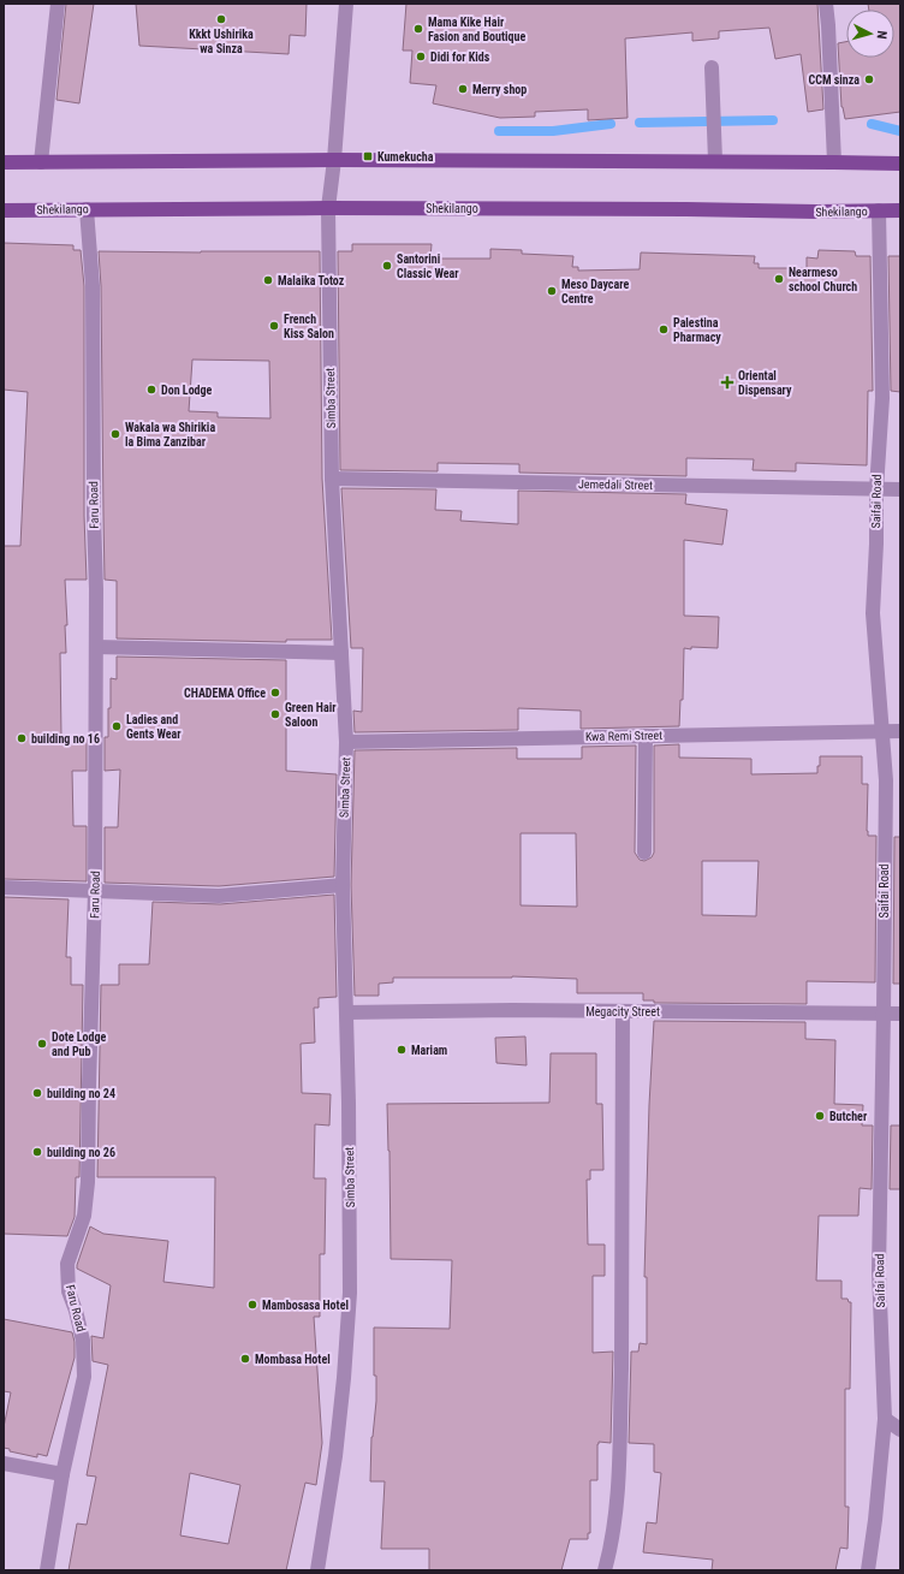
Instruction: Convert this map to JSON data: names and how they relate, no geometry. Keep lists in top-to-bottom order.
{
  "streets": {
    "main road": ["Shekilango"],
    "street": [
      "Simba Street",
      "Jemedali Street",
      "Saifai Road",
      "Faru Road",
      "Kwa Remi Street",
      "Megacity Street"
    ]
  },
  "crossings": [
    ["Shekilango", "Simba Street"],
    ["Shekilango", "Saifai Road"],
    ["Shekilango", "Faru Road"],
    ["Simba Street", "Jemedali Street"],
    ["Simba Street", "Kwa Remi Street"],
    ["Simba Street", "Megacity Street"],
    ["Jemedali Street", "Saifai Road"],
    ["Saifai Road", "Kwa Remi Street"],
    ["Saifai Road", "Megacity Street"]
  ],
  "places": {
    "other": [
      "Kkkt Ushirika wa Sinza",
      "Mama Kike Hair Fasion and Boutique",
      "Didi for Kids",
      "CCM sinza",
      "Merry shop",
      "Santorini Classic Wear",
      "Nearmeso school Church",
      "Malaika Totoz",
      "Meso Daycare Centre",
      "French Kiss Salon",
      "Palestina Pharmacy",
      "Don Lodge",
      "Wakala wa Shirikia la Bima Zanzibar",
      "CHADEMA Office",
      "Green Hair Saloon",
      "Ladies and Gents Wear",
      "building no 16",
      "Dote Lodge and Pub",
      "Mariam",
      "building no 24",
      "Butcher",
      "building no 26",
      "Mambosasa Hotel",
      "Mombasa Hotel"
    ],
    "transit": ["Kumekucha"],
    "health": ["Oriental Dispensary"]
  },
  "north": "right"
}
